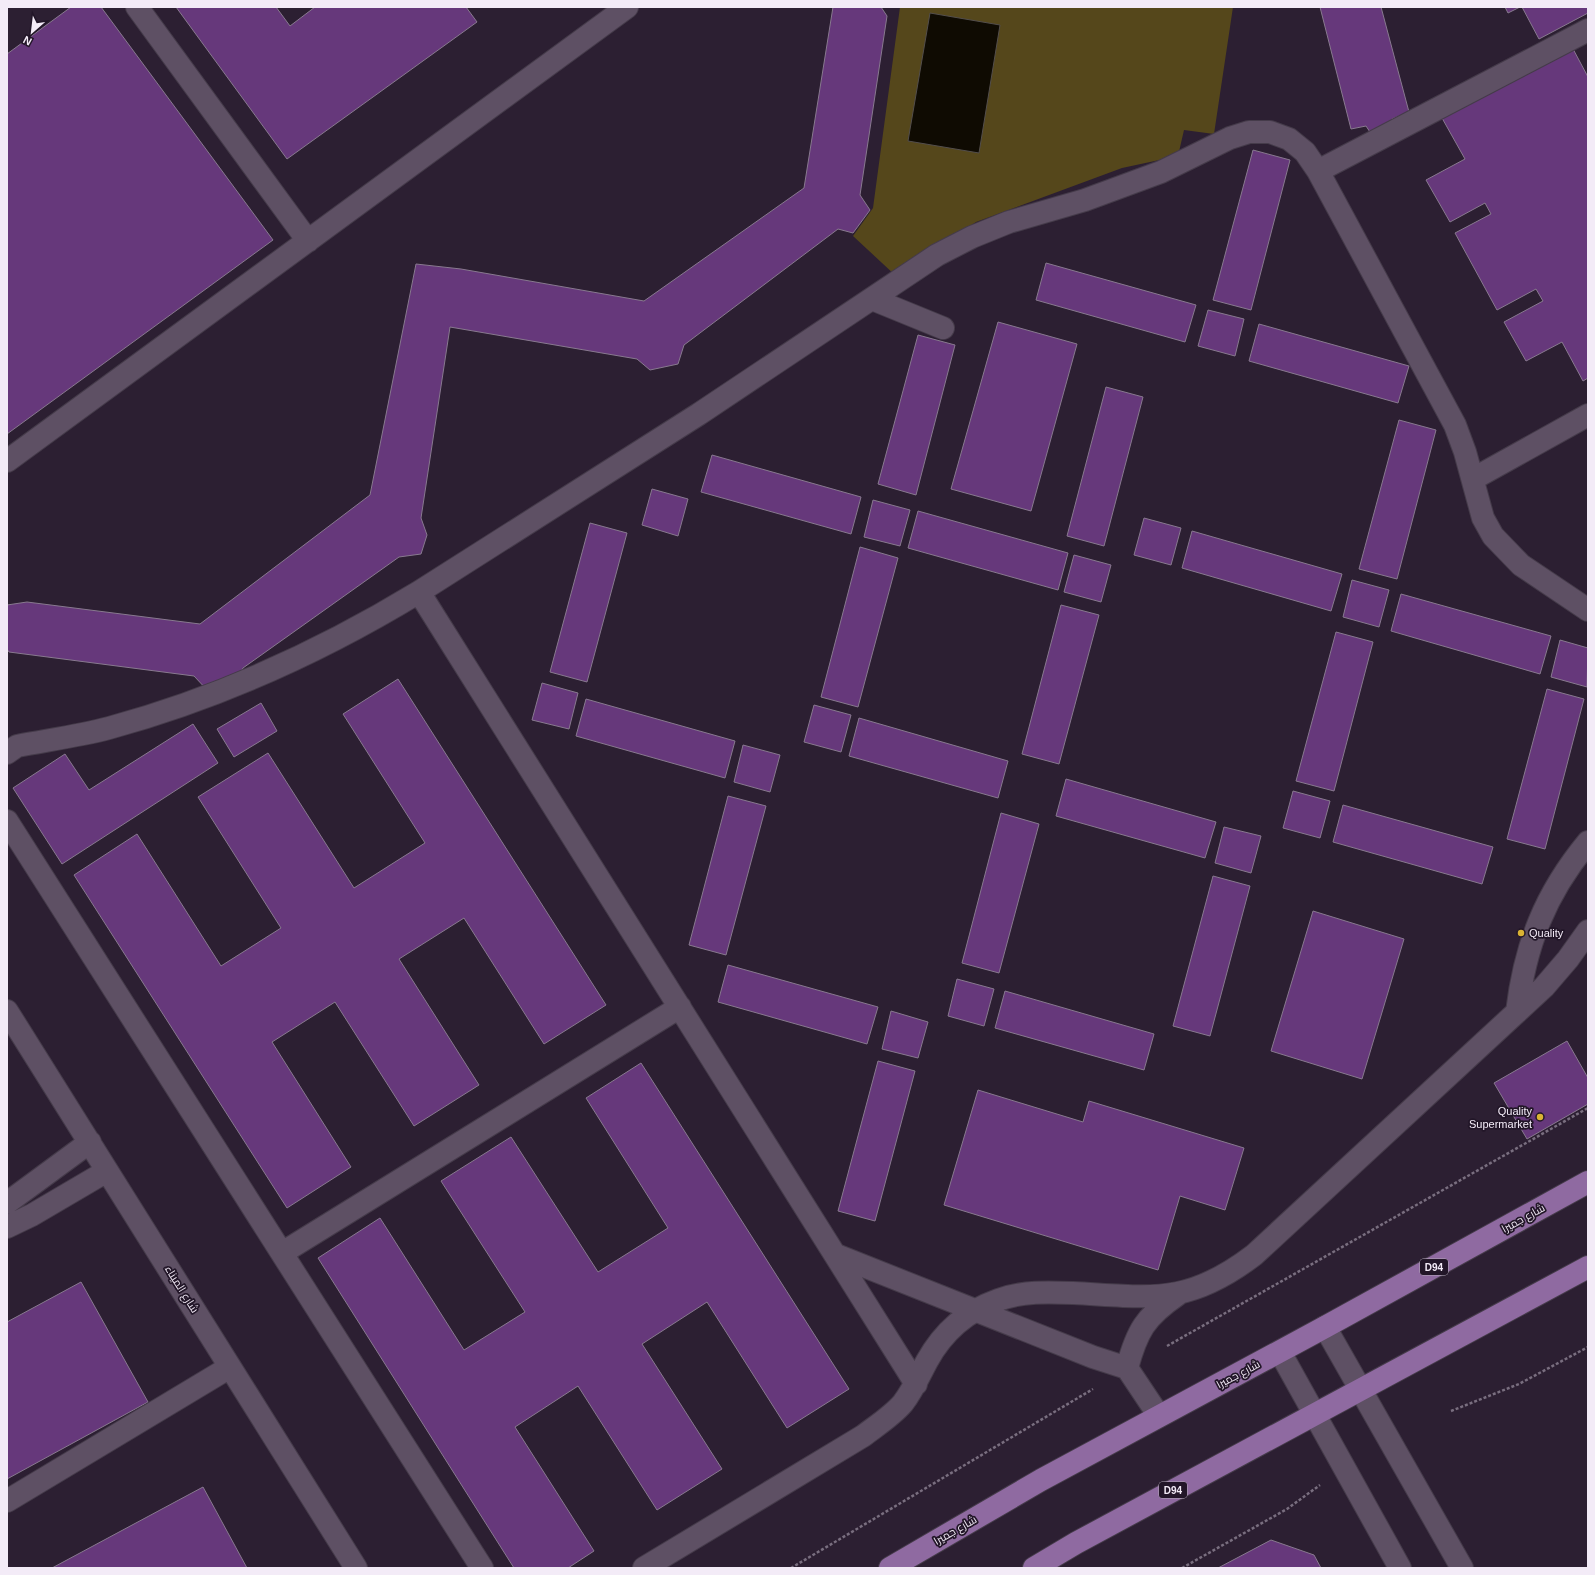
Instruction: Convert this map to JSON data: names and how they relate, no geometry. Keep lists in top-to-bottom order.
{
  "streets": {
    "main road": ["شارع جميرا", "D94"],
    "street": ["شارع الميناء"]
  },
  "places": ["Quality", "Quality Supermarket"],
  "north": "bottom left"
}
